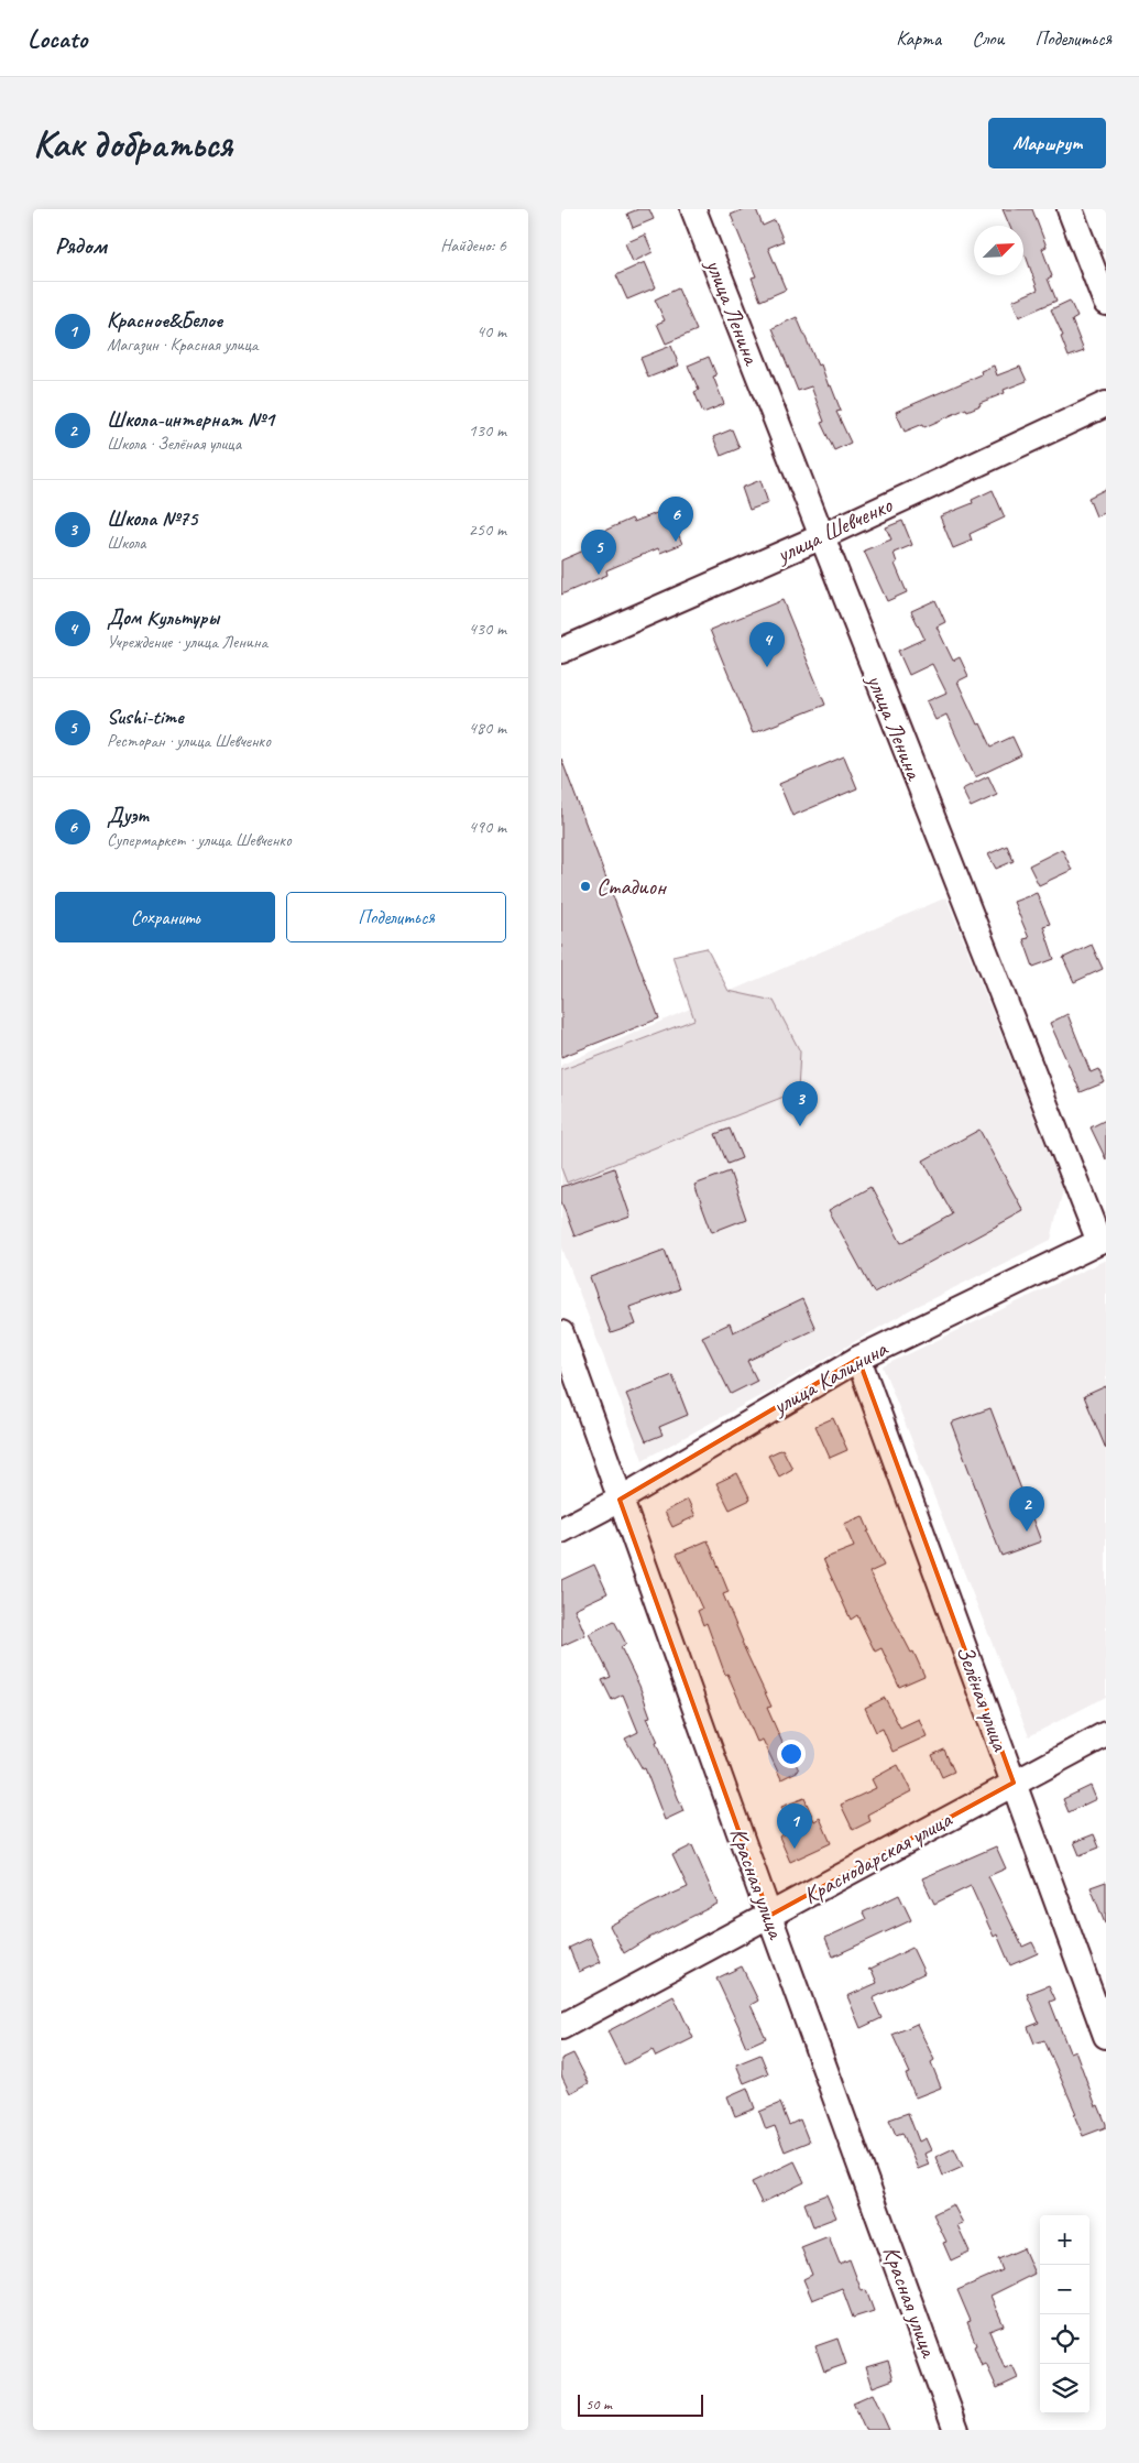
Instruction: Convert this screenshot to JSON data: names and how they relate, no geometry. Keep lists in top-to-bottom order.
{
  "streets": {
    "street": [
      "улица Ленина",
      "улица Шевченко",
      "улица Калинина",
      "Зелёная улица",
      "Краснодарская улица",
      "Красная улица"
    ]
  },
  "crossings": [
    ["улица Ленина", "улица Шевченко"],
    ["улица Ленина", "улица Калинина"],
    ["улица Калинина", "Зелёная улица"],
    ["улица Калинина", "Красная улица"],
    ["Зелёная улица", "Краснодарская улица"],
    ["Краснодарская улица", "Красная улица"]
  ],
  "places": ["Стадион"],
  "scale_bar": "50 m",
  "north": "top right",
  "page": {
    "header": "Locato",
    "nav": ["Карта", "Слои", "Поделиться"],
    "buttons": [
      "Маршрут",
      ["Сохранить", "Поделиться"]
    ],
    "title": "Как добраться",
    "heading": ["Рядом", "Найдено: 6"],
    "list": [
      {
        "mark": "1",
        "name": "Красное&Белое",
        "note": "Магазин · Красная улица",
        "value": "40 m"
      },
      {
        "mark": "2",
        "name": "Школа-интернат №1",
        "note": "Школа · Зелёная улица",
        "value": "130 m"
      },
      {
        "mark": "3",
        "name": "Школа №75",
        "note": "Школа",
        "value": "250 m"
      },
      {
        "mark": "4",
        "name": "Дом Культуры",
        "note": "Учреждение · улица Ленина",
        "value": "430 m"
      },
      {
        "mark": "5",
        "name": "Sushi-time",
        "note": "Ресторан · улица Шевченко",
        "value": "480 m"
      },
      {
        "mark": "6",
        "name": "Дуэт",
        "note": "Супермаркет · улица Шевченко",
        "value": "490 m"
      }
    ],
    "pins": [
      "6",
      "5",
      "4",
      "3",
      "2",
      "1"
    ],
    "map_buttons": ["+", "−"],
    "scale": "50 m"
  }
}
